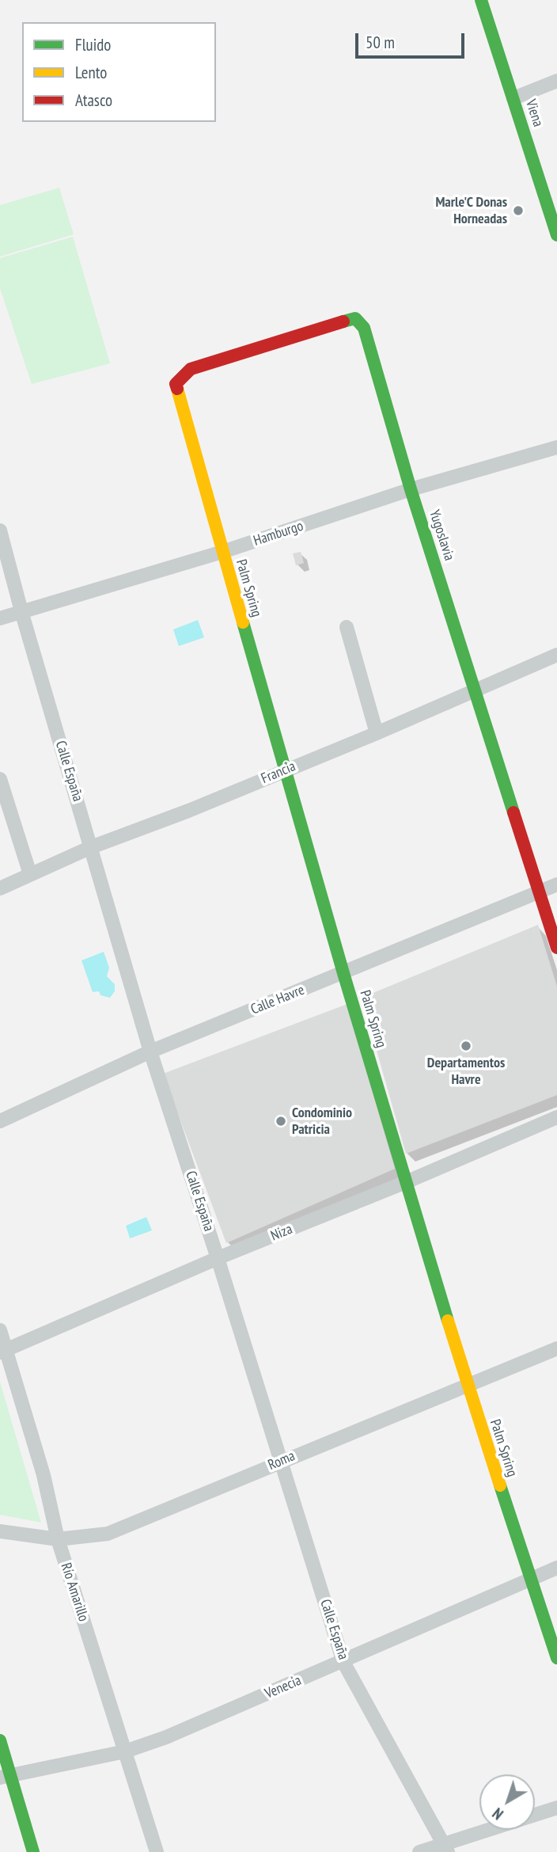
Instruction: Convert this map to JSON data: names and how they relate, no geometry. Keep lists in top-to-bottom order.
{
  "streets": {
    "street": [
      "Viena",
      "Hamburgo",
      "Yugoslavia",
      "Palm Spring",
      "Calle España",
      "Francia",
      "Calle Havre",
      "Niza",
      "Roma",
      "Río Amarillo",
      "Venecia"
    ]
  },
  "crossings": [
    ["Hamburgo", "Yugoslavia"],
    ["Hamburgo", "Palm Spring"],
    ["Hamburgo", "Calle España"],
    ["Yugoslavia", "Palm Spring"],
    ["Yugoslavia", "Francia"],
    ["Yugoslavia", "Calle Havre"],
    ["Palm Spring", "Francia"],
    ["Palm Spring", "Calle Havre"],
    ["Palm Spring", "Niza"],
    ["Palm Spring", "Roma"],
    ["Palm Spring", "Venecia"],
    ["Calle España", "Francia"],
    ["Calle España", "Calle Havre"],
    ["Calle España", "Niza"],
    ["Calle España", "Roma"],
    ["Calle España", "Venecia"],
    ["Niza", "Río Amarillo"],
    ["Roma", "Río Amarillo"],
    ["Río Amarillo", "Venecia"]
  ],
  "places": ["Marle'C Donas Horneadas", "Departamentos Havre", "Condominio Patricia"],
  "legend": ["Fluido", "Lento", "Atasco"],
  "scale_bar": "50 m",
  "north": "bottom left"
}
